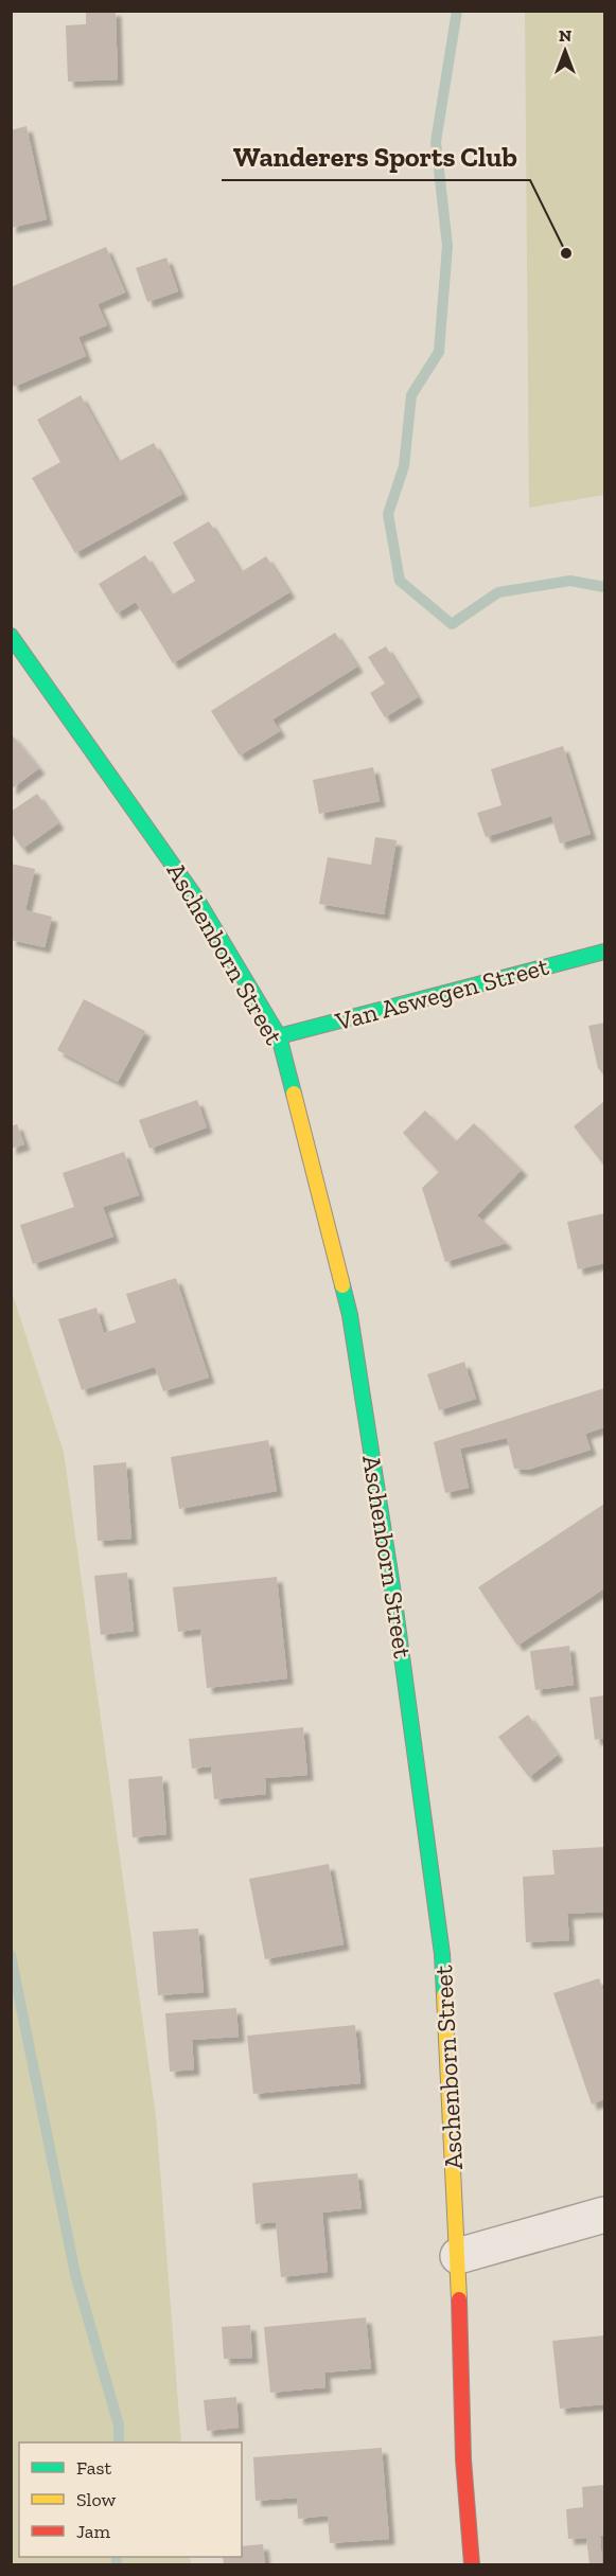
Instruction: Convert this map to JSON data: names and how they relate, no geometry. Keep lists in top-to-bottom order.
{
  "streets": {
    "street": ["Aschenborn Street", "Van Aswegen Street"]
  },
  "crossings": [
    ["Aschenborn Street", "Van Aswegen Street"]
  ],
  "places": ["Wanderers Sports Club"],
  "legend": ["Fast", "Slow", "Jam"],
  "north": "top"
}
